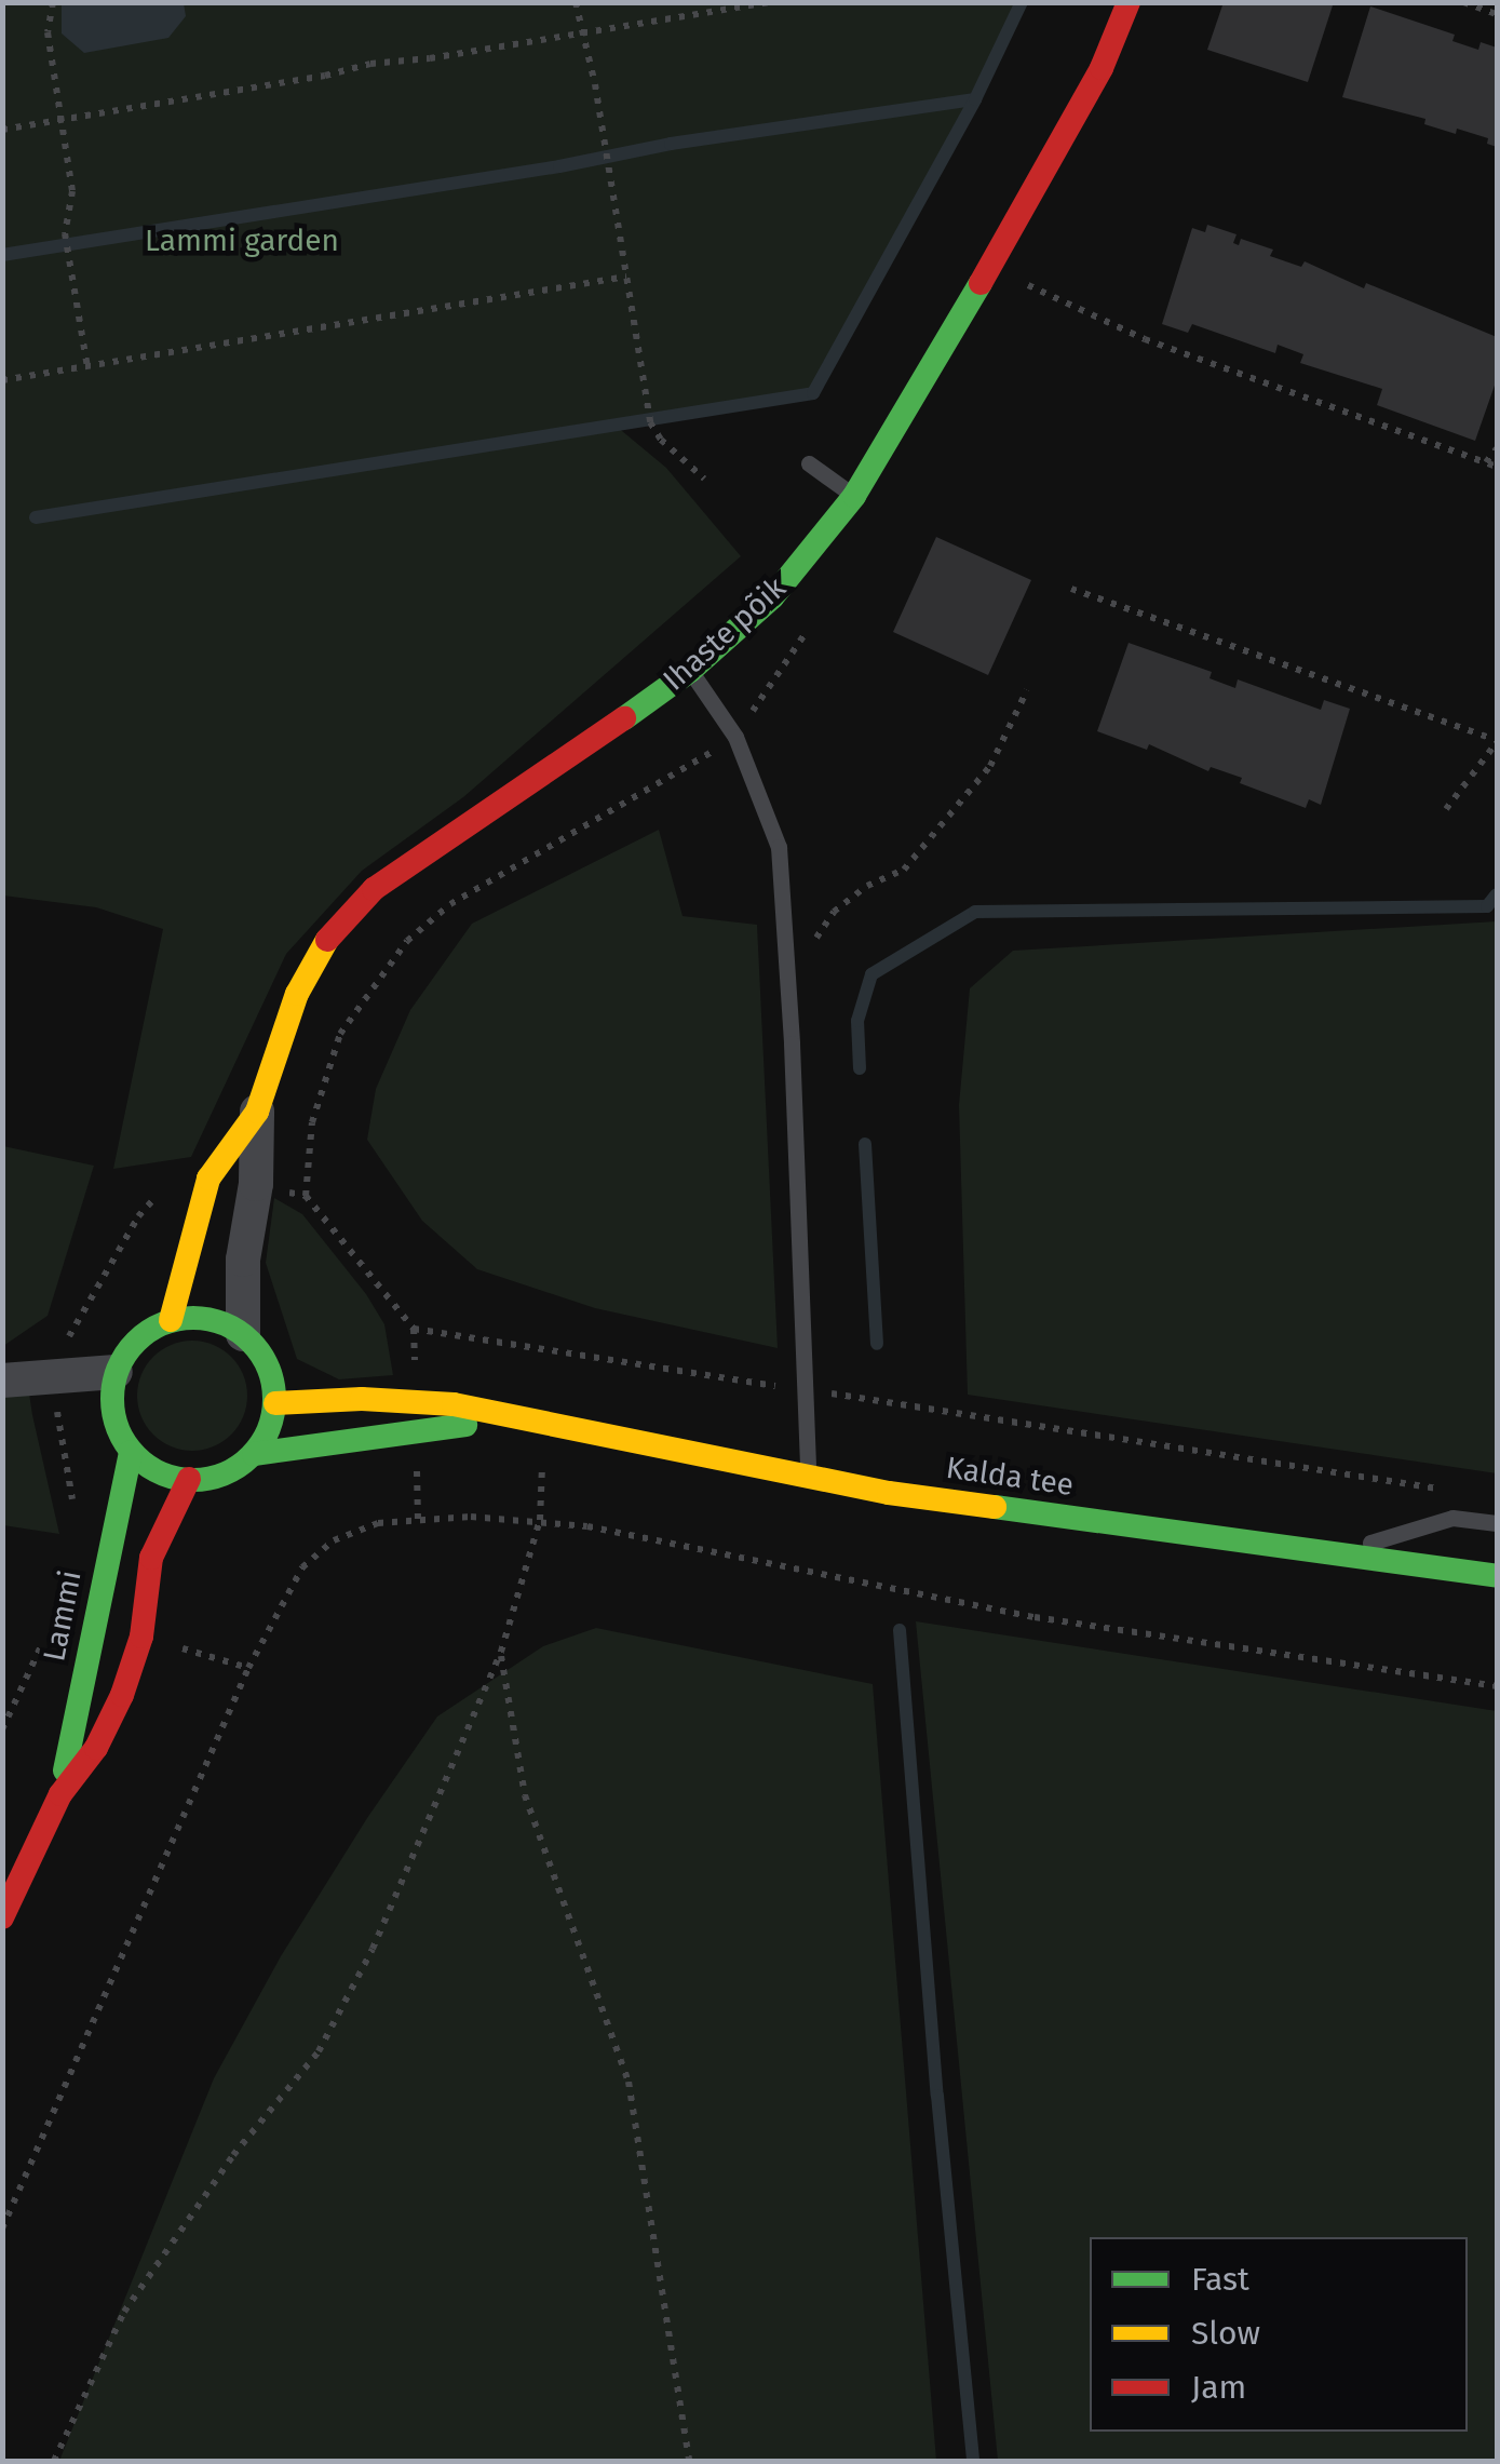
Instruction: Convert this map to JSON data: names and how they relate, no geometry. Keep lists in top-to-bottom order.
{
  "streets": {
    "street": ["Ihaste põik", "Kalda tee", "Lammi"]
  },
  "crossings": [
    ["Ihaste põik", "Kalda tee"],
    ["Ihaste põik", "Lammi"],
    ["Kalda tee", "Lammi"]
  ],
  "parks": ["Lammi garden"],
  "legend": ["Fast", "Slow", "Jam"]
}
